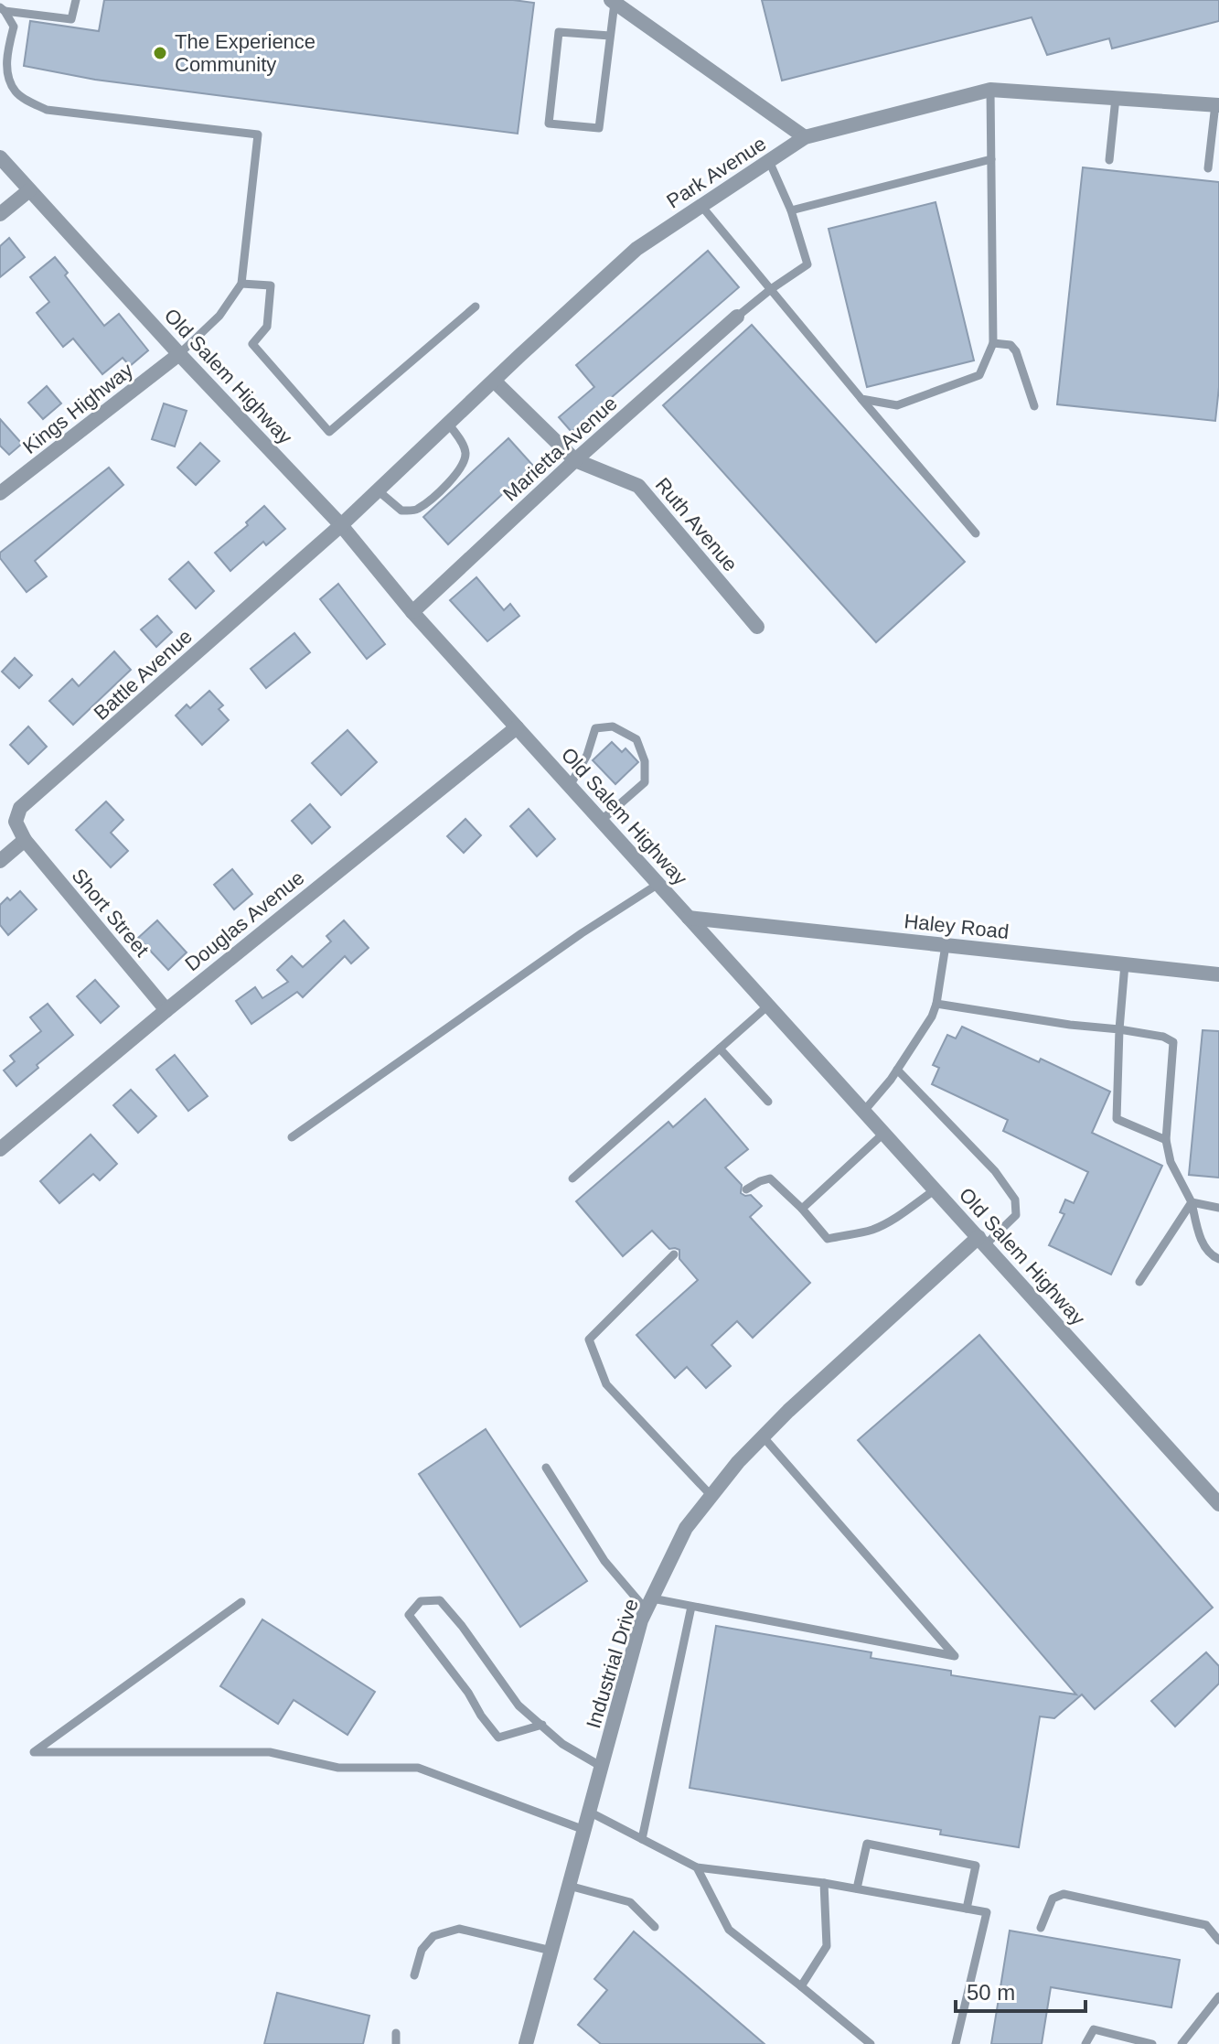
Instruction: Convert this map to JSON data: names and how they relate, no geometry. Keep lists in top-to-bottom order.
{
  "streets": {
    "street": [
      "Park Avenue",
      "Old Salem Highway",
      "Kings Highway",
      "Marietta Avenue",
      "Ruth Avenue",
      "Battle Avenue",
      "Short Street",
      "Douglas Avenue",
      "Haley Road",
      "Industrial Drive"
    ]
  },
  "crossings": [
    ["Park Avenue", "Old Salem Highway"],
    ["Park Avenue", "Ruth Avenue"],
    ["Park Avenue", "Battle Avenue"],
    ["Old Salem Highway", "Kings Highway"],
    ["Old Salem Highway", "Marietta Avenue"],
    ["Old Salem Highway", "Battle Avenue"],
    ["Old Salem Highway", "Douglas Avenue"],
    ["Old Salem Highway", "Haley Road"],
    ["Old Salem Highway", "Industrial Drive"],
    ["Marietta Avenue", "Ruth Avenue"],
    ["Battle Avenue", "Short Street"],
    ["Short Street", "Douglas Avenue"]
  ],
  "places": ["The Experience Community"],
  "scale_bar": "50 m"
}
